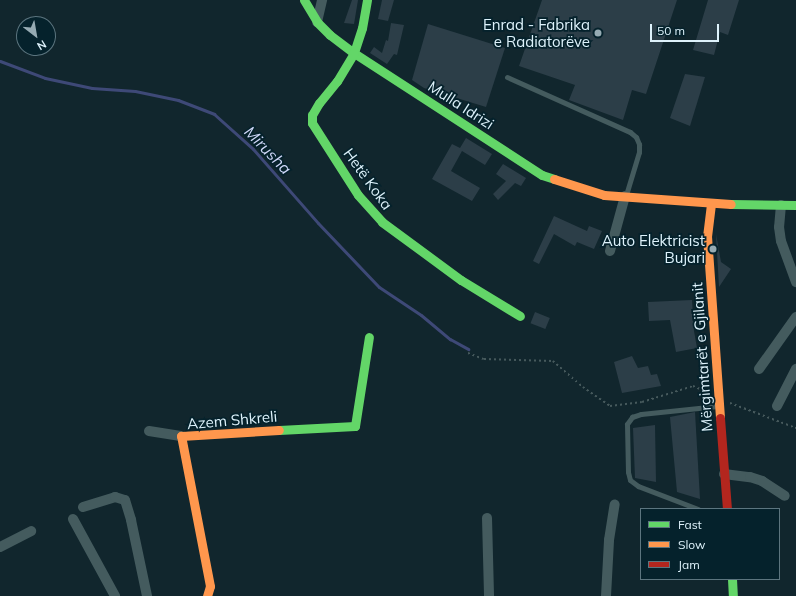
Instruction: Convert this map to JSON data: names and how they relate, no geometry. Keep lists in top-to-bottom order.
{
  "streets": {
    "street": [
      "Mulla Idrizi",
      "Hetë Koka",
      "Mërgimtarët e Gjilanit",
      "Azem Shkreli"
    ]
  },
  "crossings": [
    ["Mulla Idrizi", "Hetë Koka"],
    ["Mulla Idrizi", "Mërgimtarët e Gjilanit"]
  ],
  "water": ["Mirusha"],
  "places": ["Enrad - Fabrika e Radiatorëve", "Auto Elektricist Bujari"],
  "legend": ["Fast", "Slow", "Jam"],
  "scale_bar": "50 m",
  "north": "bottom right"
}
